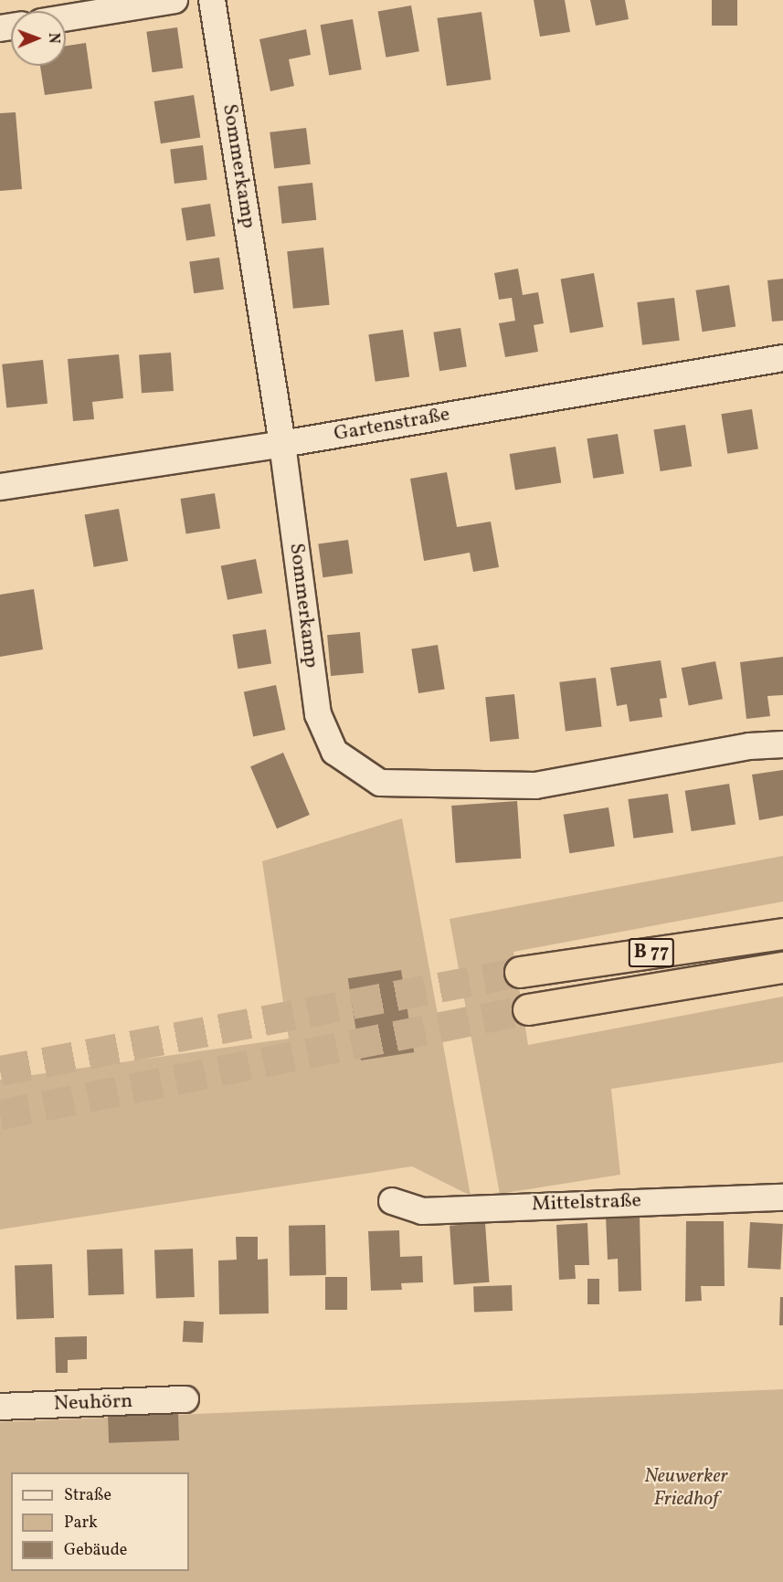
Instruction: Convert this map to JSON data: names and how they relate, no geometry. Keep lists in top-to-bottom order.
{
  "streets": {
    "highway": ["B 77"],
    "street": [
      "Sommerkamp",
      "Gartenstraße",
      "Mittelstraße",
      "Neuhörn"
    ]
  },
  "crossings": [
    ["Sommerkamp", "Gartenstraße"]
  ],
  "parks": ["Neuwerker Friedhof"],
  "legend": ["Straße", "Park", "Gebäude"],
  "north": "right"
}
